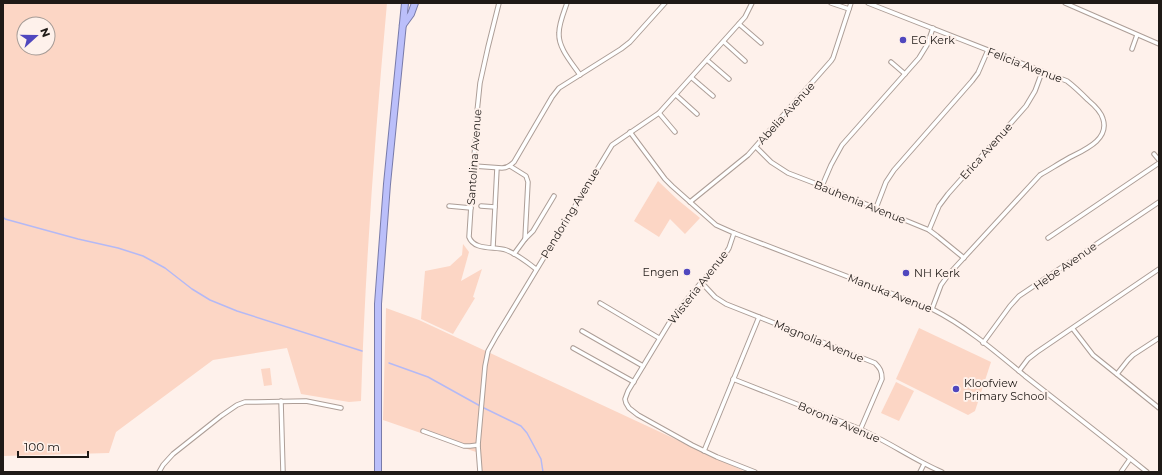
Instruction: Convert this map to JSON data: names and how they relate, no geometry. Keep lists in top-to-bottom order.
{
  "streets": {
    "street": [
      "Felicia Avenue",
      "Abelia Avenue",
      "Erica Avenue",
      "Santolina Avenue",
      "Bauhenia Avenue",
      "Pendoring Avenue",
      "Hebe Avenue",
      "Wisteria Avenue",
      "Manuka Avenue",
      "Magnolia Avenue",
      "Boronia Avenue"
    ]
  },
  "crossings": [
    ["Felicia Avenue", "Erica Avenue"],
    ["Felicia Avenue", "Bauhenia Avenue"],
    ["Felicia Avenue", "Manuka Avenue"],
    ["Abelia Avenue", "Bauhenia Avenue"],
    ["Abelia Avenue", "Manuka Avenue"],
    ["Erica Avenue", "Bauhenia Avenue"],
    ["Santolina Avenue", "Pendoring Avenue"],
    ["Pendoring Avenue", "Manuka Avenue"],
    ["Hebe Avenue", "Manuka Avenue"],
    ["Wisteria Avenue", "Manuka Avenue"],
    ["Wisteria Avenue", "Magnolia Avenue"],
    ["Magnolia Avenue", "Boronia Avenue"]
  ],
  "places": [
    "EG Kerk",
    "Engen",
    "NH Kerk",
    "Kloofview Primary School"
  ],
  "scale_bar": "100 m",
  "north": "right"
}
